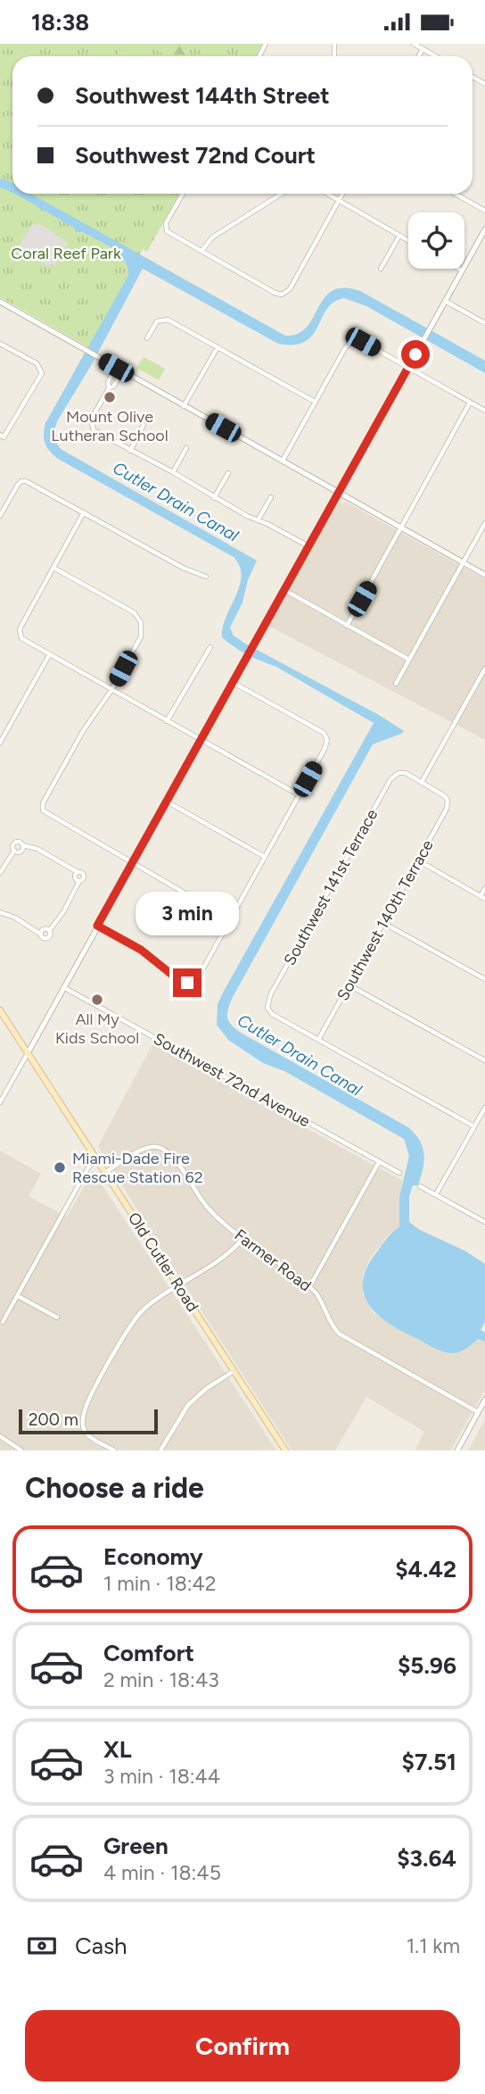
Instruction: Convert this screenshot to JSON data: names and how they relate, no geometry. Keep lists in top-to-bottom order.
{
  "streets": {
    "main road": ["Old Cutler Road"],
    "street": [
      "Southwest 141st Terrace",
      "Southwest 140th Terrace",
      "Southwest 72nd Avenue",
      "Farmer Road"
    ]
  },
  "crossings": [
    ["Southwest 141st Terrace", "Southwest 140th Terrace"],
    ["Farmer Road", "Old Cutler Road"]
  ],
  "water": ["Cutler Drain Canal"],
  "parks": ["Coral Reef Park"],
  "places": ["Mount Olive Lutheran School", "All My Kids School", "Miami-Dade Fire Rescue Station 62"],
  "scale_bar": "200 m",
  "page": {
    "status": "18:38",
    "banner": ["Southwest 144th Street", "Southwest 72nd Court"],
    "bubble": "3 min",
    "scale": "200 m",
    "heading": "Choose a ride",
    "list": [
      {
        "name": "Economy",
        "note": "1 min · 18:42",
        "value": "$4.42"
      },
      {
        "name": "Comfort",
        "note": "2 min · 18:43",
        "value": "$5.96"
      },
      {
        "name": "XL",
        "note": "3 min · 18:44",
        "value": "$7.51"
      },
      {
        "name": "Green",
        "note": "4 min · 18:45",
        "value": "$3.64"
      }
    ],
    "pay": ["Cash", "1.1 km"],
    "buttons": "Confirm"
  }
}
